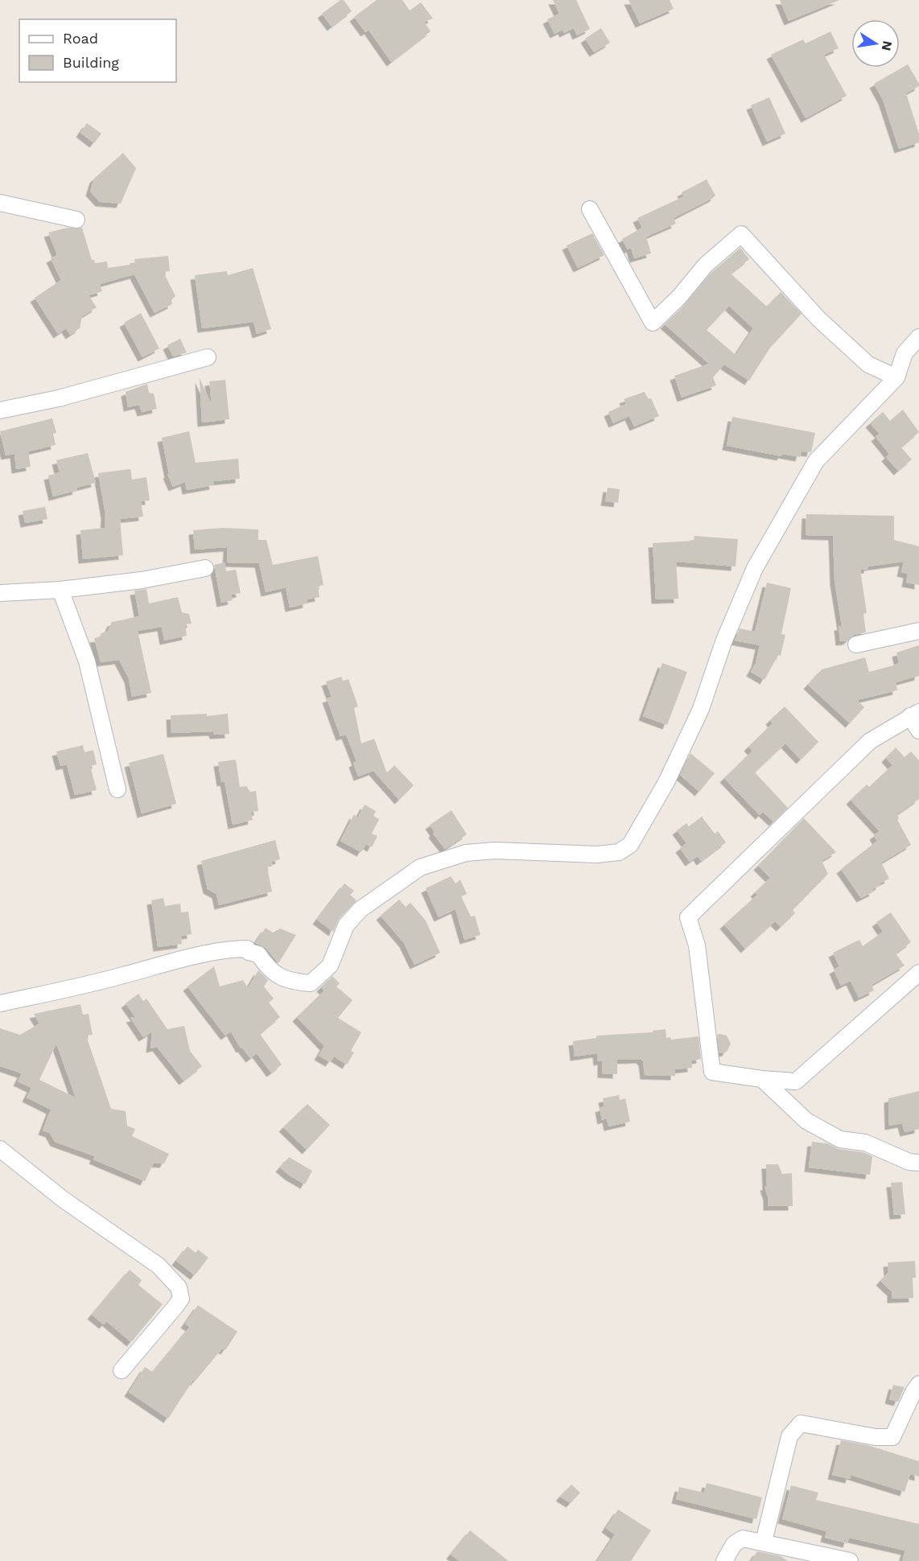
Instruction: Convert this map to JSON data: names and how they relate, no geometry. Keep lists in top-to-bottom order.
{
  "legend": ["Road", "Building"],
  "north": "right"
}
